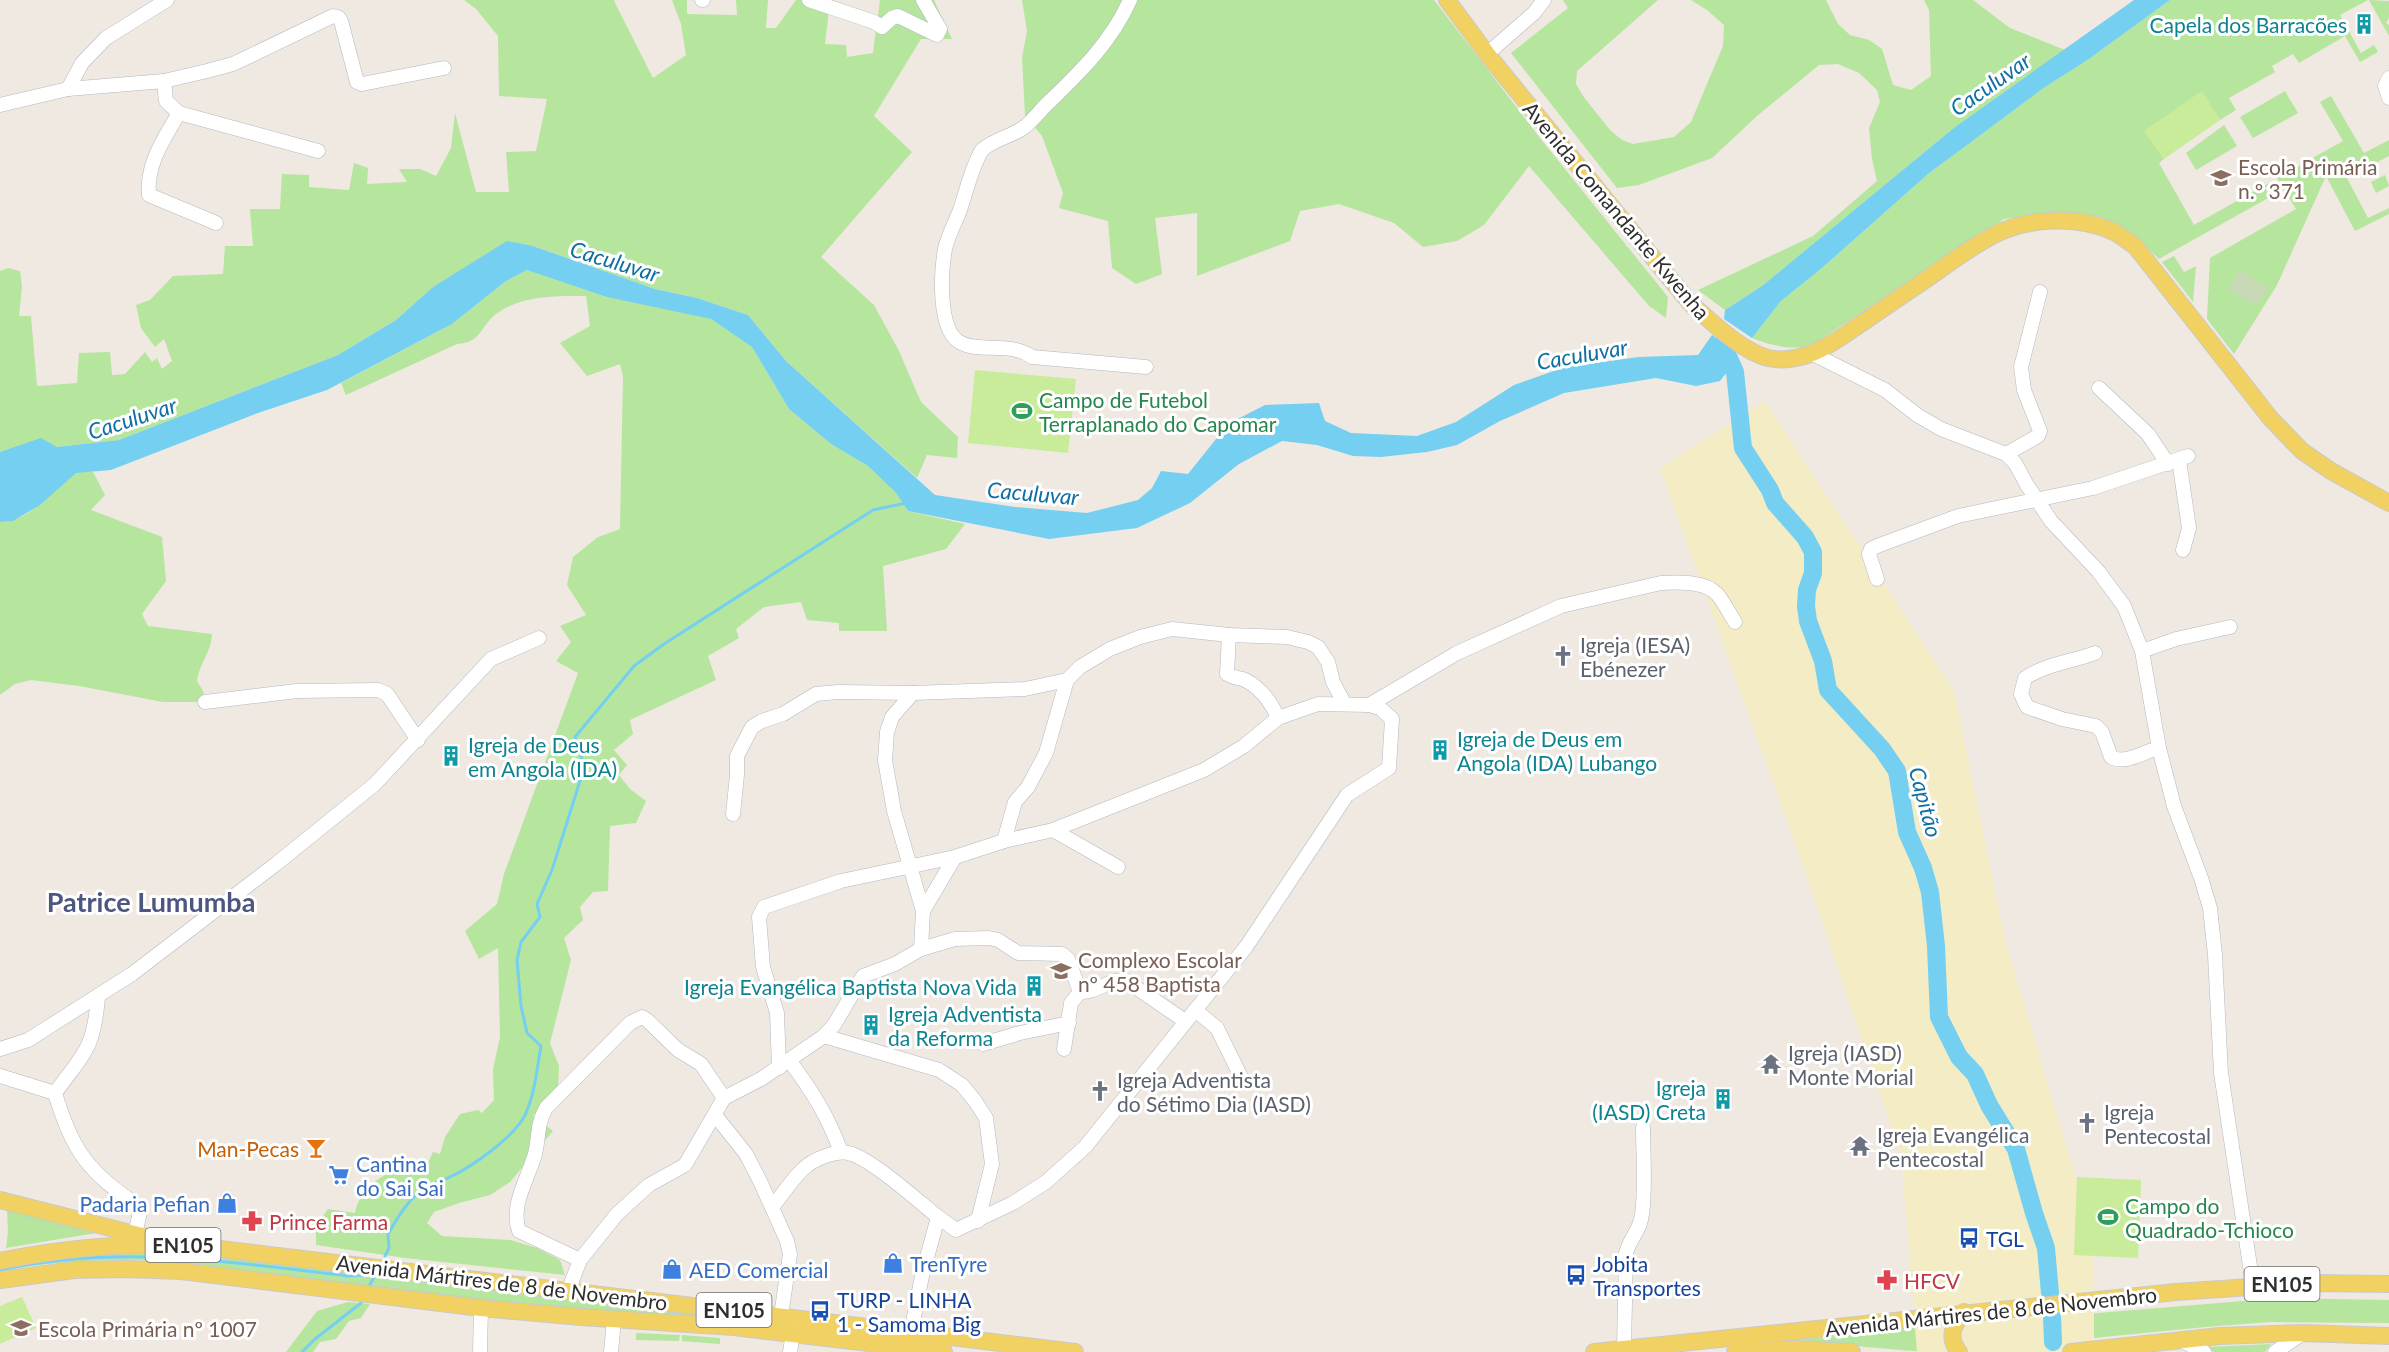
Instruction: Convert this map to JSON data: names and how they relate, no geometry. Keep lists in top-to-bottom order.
{
  "streets": {
    "main road": ["Avenida Comandante Kwenha", "EN105", "Avenida Mártires de 8 de Novembro"]
  },
  "districts": ["Patrice Lumumba"],
  "water": ["Caculuvar", "Capitão"],
  "places": {
    "building": [
      "Capela dos Barracões",
      "Igreja de Deus em Angola (IDA) Lubango",
      "Igreja de Deus em Angola (IDA)",
      "Igreja Evangélica Baptista Nova Vida",
      "Igreja Adventista da Reforma",
      "Igreja (IASD) Creta"
    ],
    "school or university": ["Escola Primária n.º 371", "Complexo Escolar nº 458 Baptista", "Escola Primária nº 1007"],
    "sports": ["Campo de Futebol Terraplanado do Capomar", "Campo do Quadrado-Tchioco"],
    "church": ["Igreja (IESA) Ebénezer", "Igreja Adventista do Sétimo Dia (IASD)", "Igreja Pentecostal"],
    "temple": ["Igreja (IASD) Monte Morial", "Igreja Evangélica Pentecostal"],
    "bar": ["Man-Pecas"],
    "supermarket": ["Cantina do Sai Sai"],
    "shop": ["Padaria Pefian", "TrenTyre", "AED Comercial"],
    "pharmacy": ["Prince Farma", "HFCV"],
    "bus stop": ["TGL", "Jobita Transportes", "TURP - LINHA 1 - Samoma Big"]
  }
}
